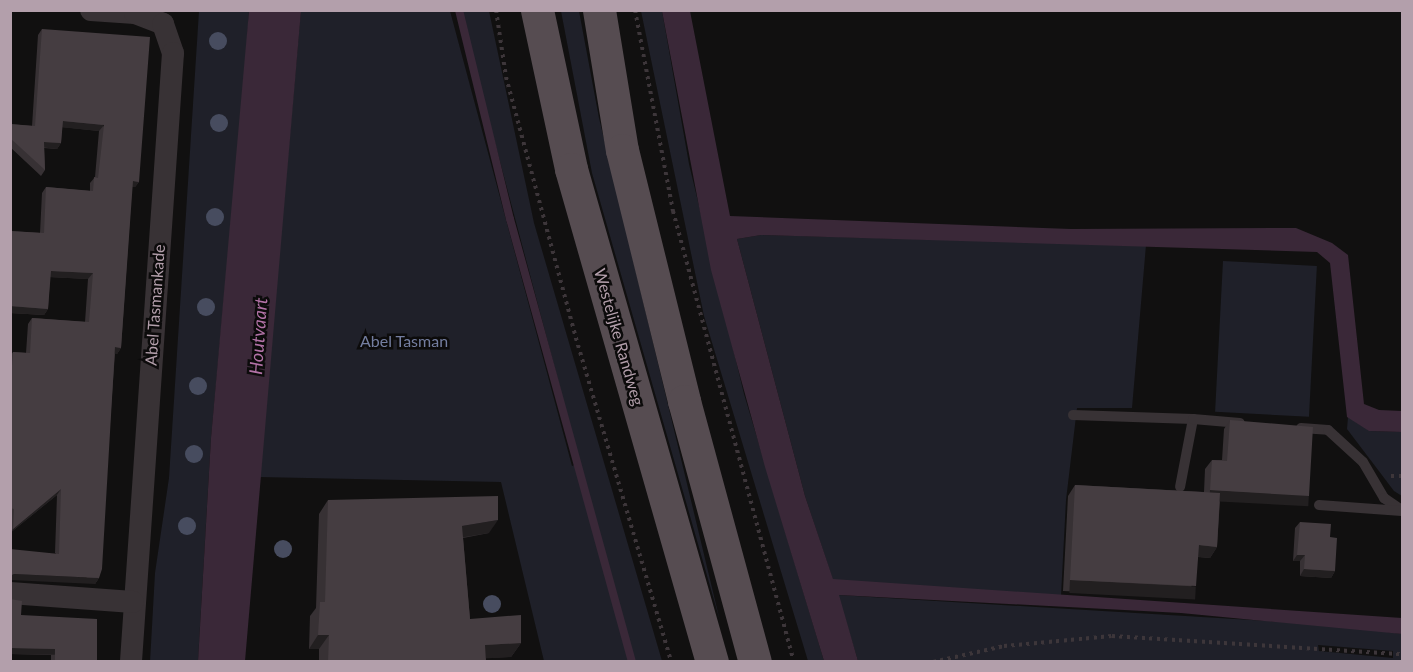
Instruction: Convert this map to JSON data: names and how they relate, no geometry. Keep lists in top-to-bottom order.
{
  "streets": {
    "main road": ["Westelijke Randweg"],
    "street": ["Abel Tasmankade"]
  },
  "water": ["Houtvaart"],
  "parks": ["Abel Tasman"]
}
